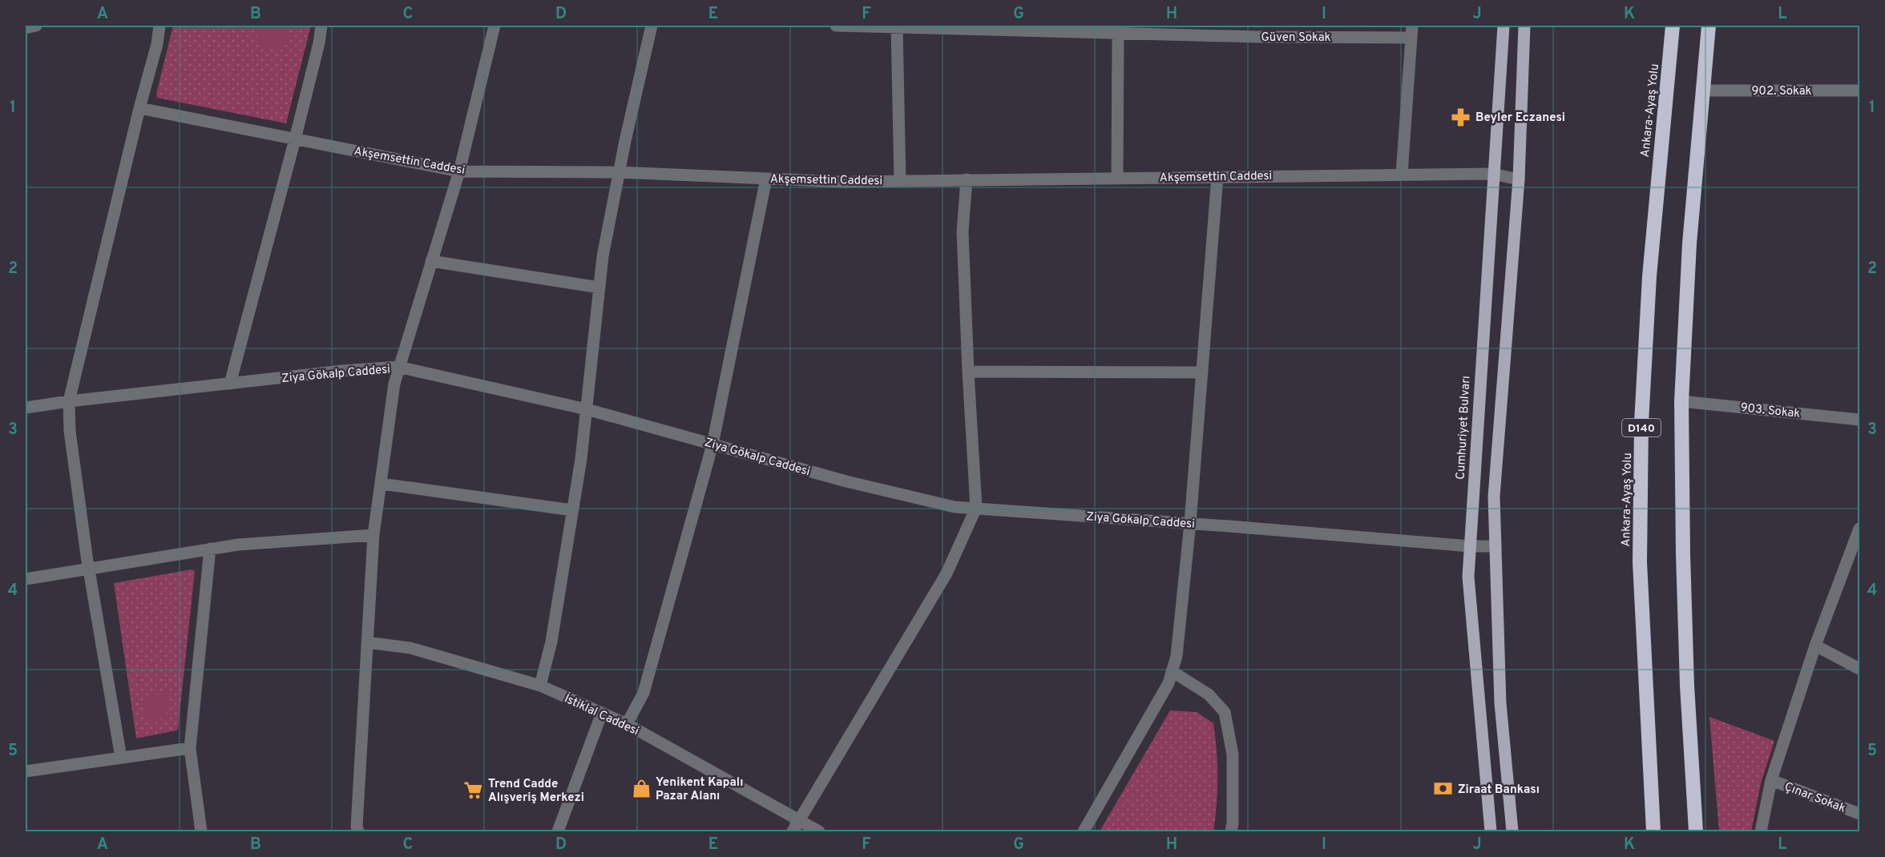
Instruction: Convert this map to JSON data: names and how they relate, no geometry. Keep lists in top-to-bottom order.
{
  "streets": {
    "highway": ["Ankara-Ayaş Yolu", "D140"],
    "main road": ["Cumhuriyet Bulvarı"],
    "street": [
      "Güven Sokak",
      "902. Sokak",
      "Akşemsettin Caddesi",
      "Ziya Gökalp Caddesi",
      "903. Sokak",
      "İstiklal Caddesi",
      "Çınar Sokak"
    ]
  },
  "crossings": [
    ["Akşemsettin Caddesi", "Cumhuriyet Bulvarı"],
    ["Ziya Gökalp Caddesi", "Cumhuriyet Bulvarı"]
  ],
  "places": {
    "pharmacy": ["Beyler Eczanesi"],
    "shop": ["Yenikent Kapalı Pazar Alanı"],
    "bank": ["Ziraat Bankası"],
    "supermarket": ["Trend Cadde Alışveriş Merkezi"]
  },
  "grid": {
    "columns": [
      "A",
      "B",
      "C",
      "D",
      "E",
      "F",
      "G",
      "H",
      "I",
      "J",
      "K",
      "L"
    ],
    "rows": [
      "1",
      "2",
      "3",
      "4",
      "5"
    ]
  }
}
